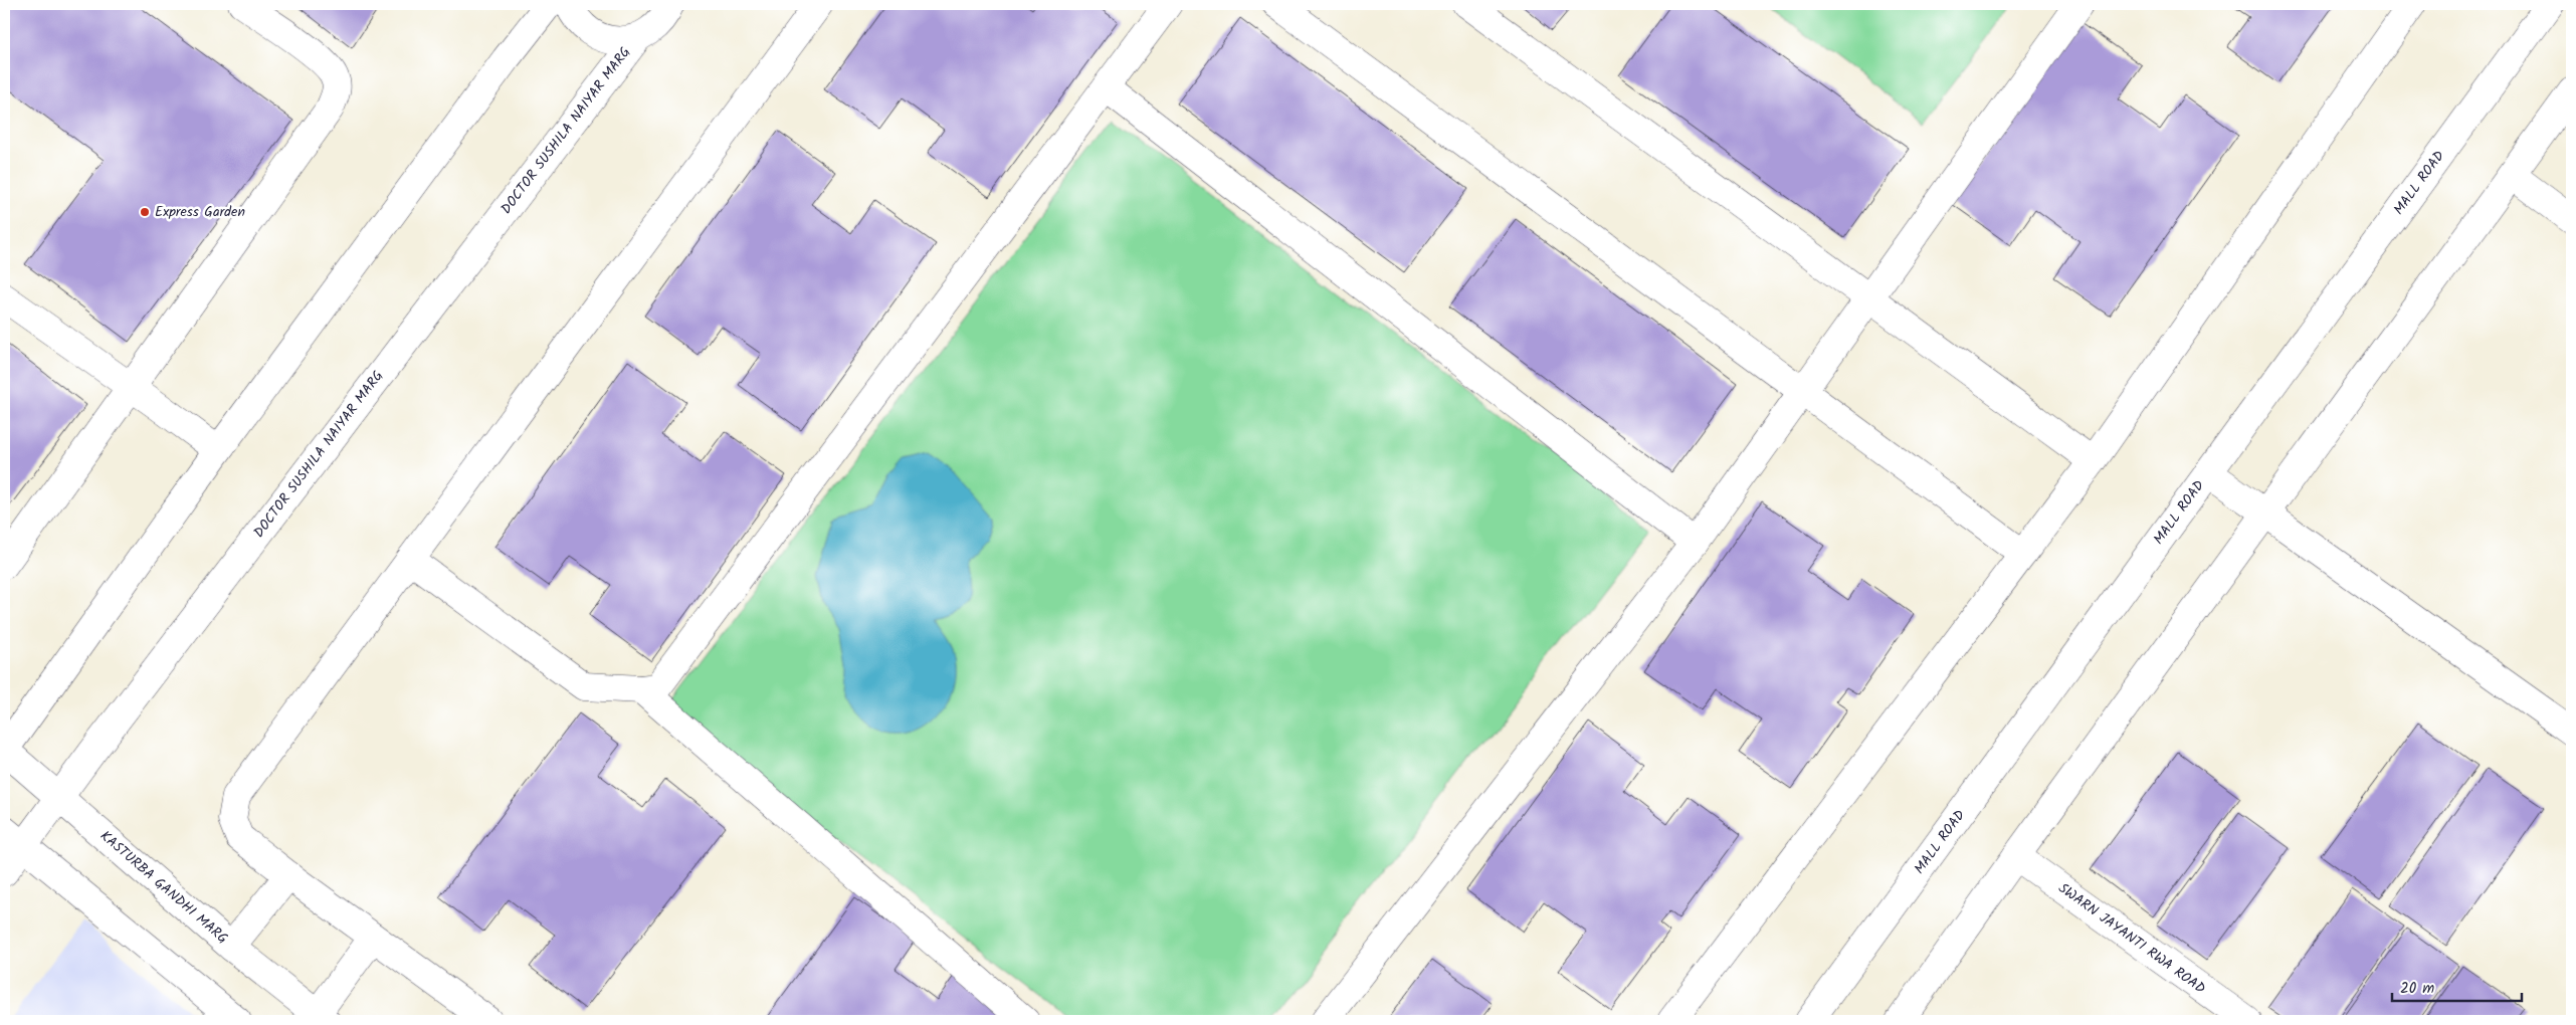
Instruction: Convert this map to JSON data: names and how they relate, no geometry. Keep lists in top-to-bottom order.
{
  "streets": {
    "street": [
      "DOCTOR SUSHILA NAIYAR MARG",
      "MALL ROAD",
      "KASTURBA GANDHI MARG",
      "SWARN JAYANTI RWA ROAD"
    ]
  },
  "crossings": [
    ["DOCTOR SUSHILA NAIYAR MARG", "KASTURBA GANDHI MARG"]
  ],
  "places": ["Express Garden"],
  "scale_bar": "20 m"
}
